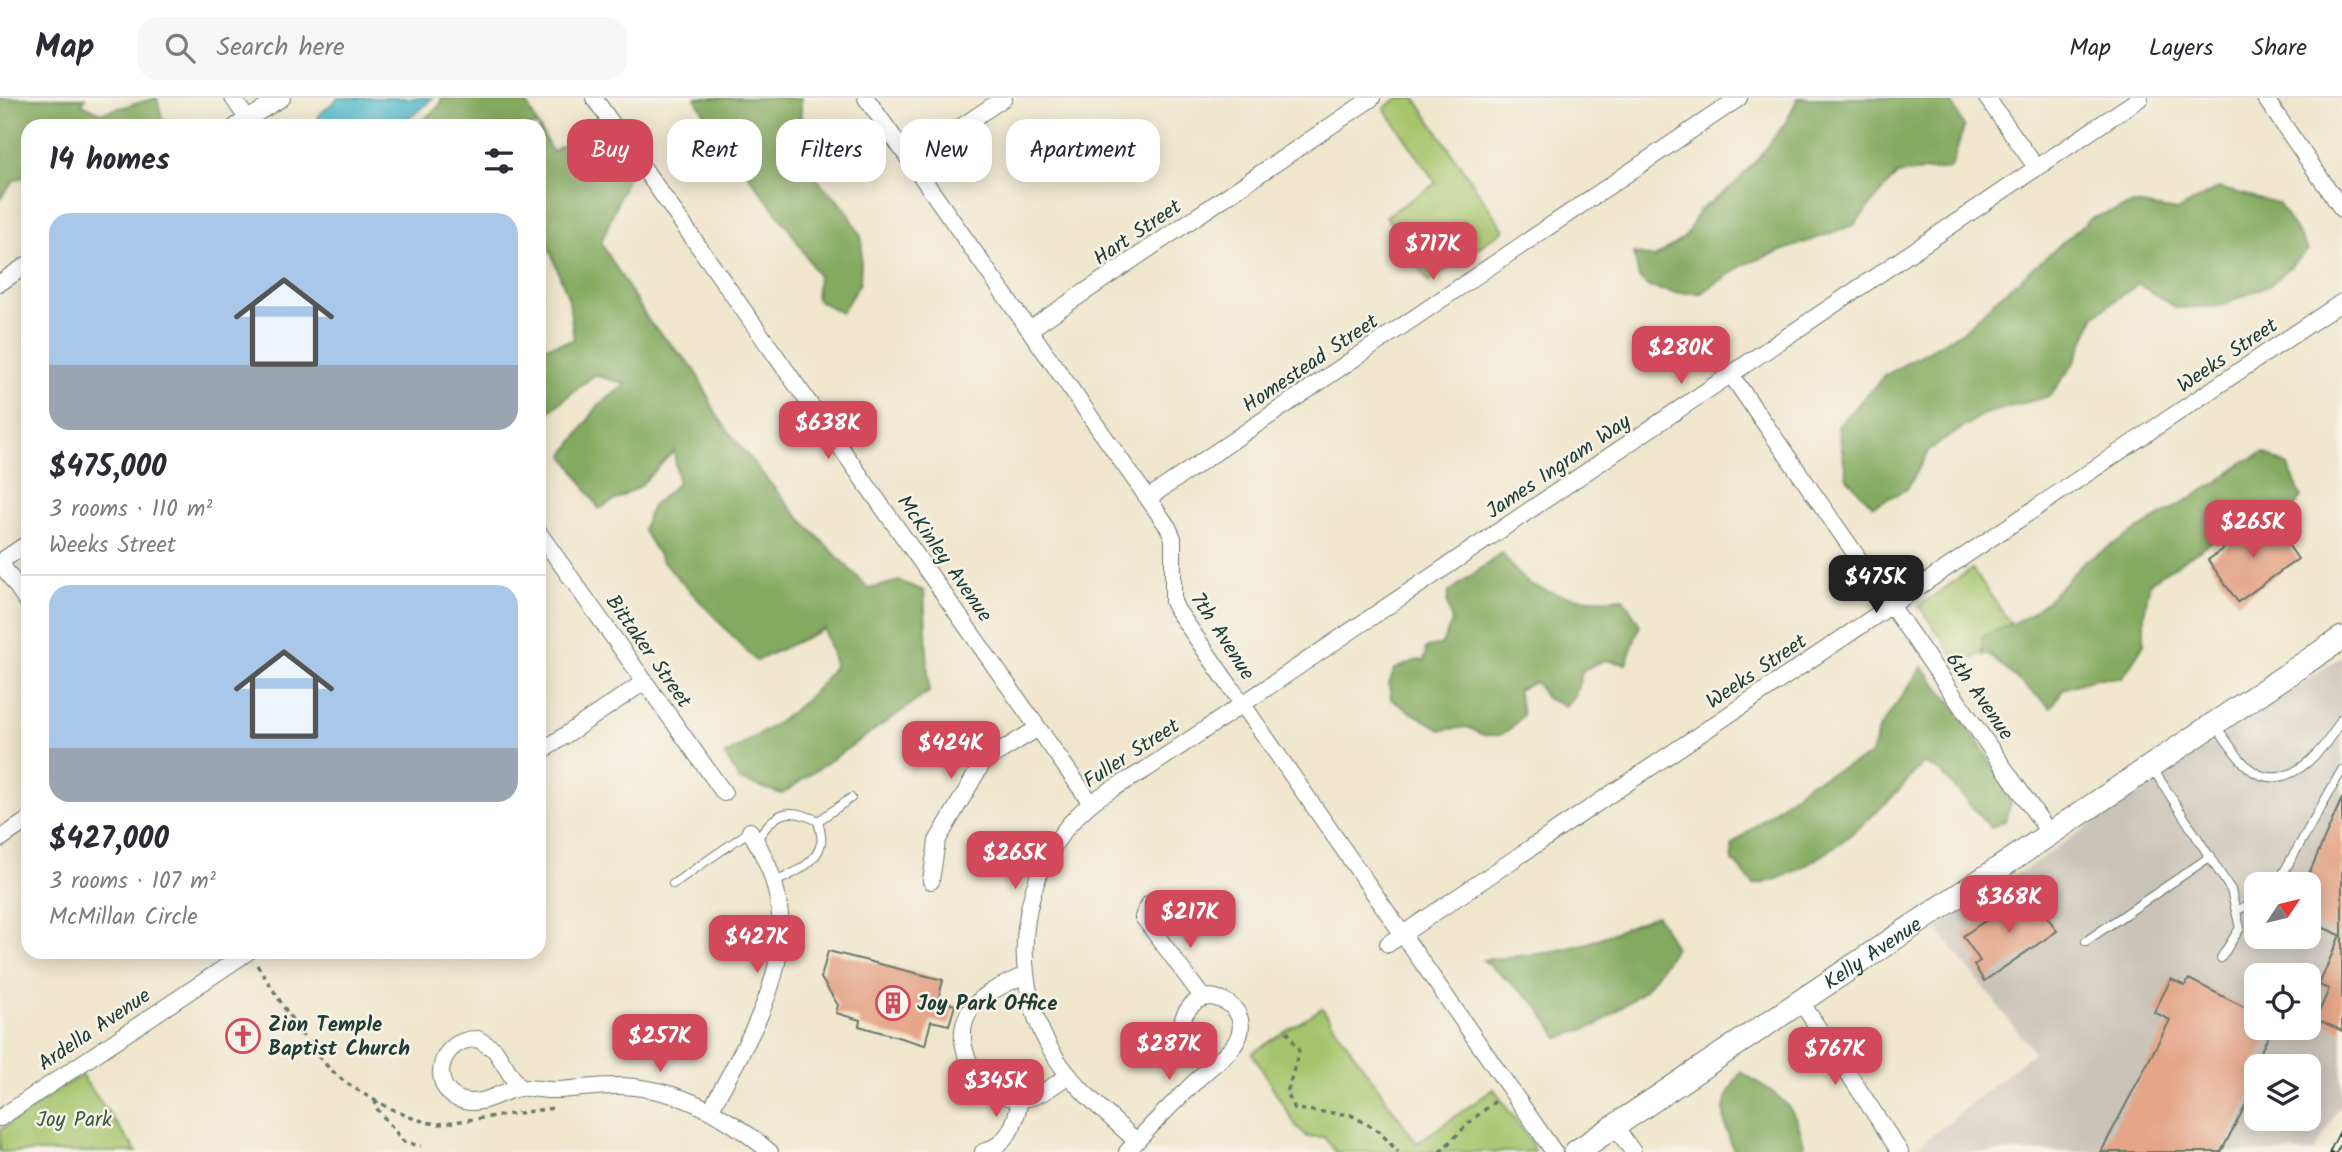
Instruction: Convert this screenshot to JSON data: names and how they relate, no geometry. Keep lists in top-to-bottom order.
{
  "streets": {
    "main road": ["Kelly Avenue"],
    "street": [
      "Hart Street",
      "Weeks Street",
      "Homestead Street",
      "James Ingram Way",
      "McKinley Avenue",
      "7th Avenue",
      "Bittaker Street",
      "6th Avenue",
      "Fuller Street",
      "Ardella Avenue"
    ]
  },
  "crossings": [
    ["Hart Street", "7th Avenue"],
    ["Weeks Street", "7th Avenue"],
    ["Weeks Street", "6th Avenue"],
    ["Homestead Street", "7th Avenue"],
    ["James Ingram Way", "7th Avenue"],
    ["James Ingram Way", "6th Avenue"],
    ["James Ingram Way", "Fuller Street"],
    ["McKinley Avenue", "Fuller Street"],
    ["7th Avenue", "Fuller Street"],
    ["6th Avenue", "Kelly Avenue"]
  ],
  "parks": ["Joy Park"],
  "places": {
    "building": ["Joy Park Office"],
    "church": ["Zion Temple Baptist Church"]
  },
  "north": "top right",
  "page": {
    "header": "Map",
    "search": "Search here",
    "nav": ["Map", "Layers", "Share"],
    "chip": [
      "Buy",
      "Rent",
      "Filters",
      "New",
      "Apartment"
    ],
    "heading": "14 homes",
    "list": [
      {
        "name": "$475,000",
        "note": "3 rooms · 110 m² · Weeks Street"
      },
      {
        "name": "$427,000",
        "note": "3 rooms · 107 m² · McMillan Circle"
      }
    ],
    "price": [
      "$717K",
      "$280K",
      "$638K",
      "$265K",
      "$475K",
      "$424K",
      "$265K",
      "$368K",
      "$217K",
      "$427K",
      "$257K",
      "$287K",
      "$767K",
      "$345K"
    ]
  }
}
